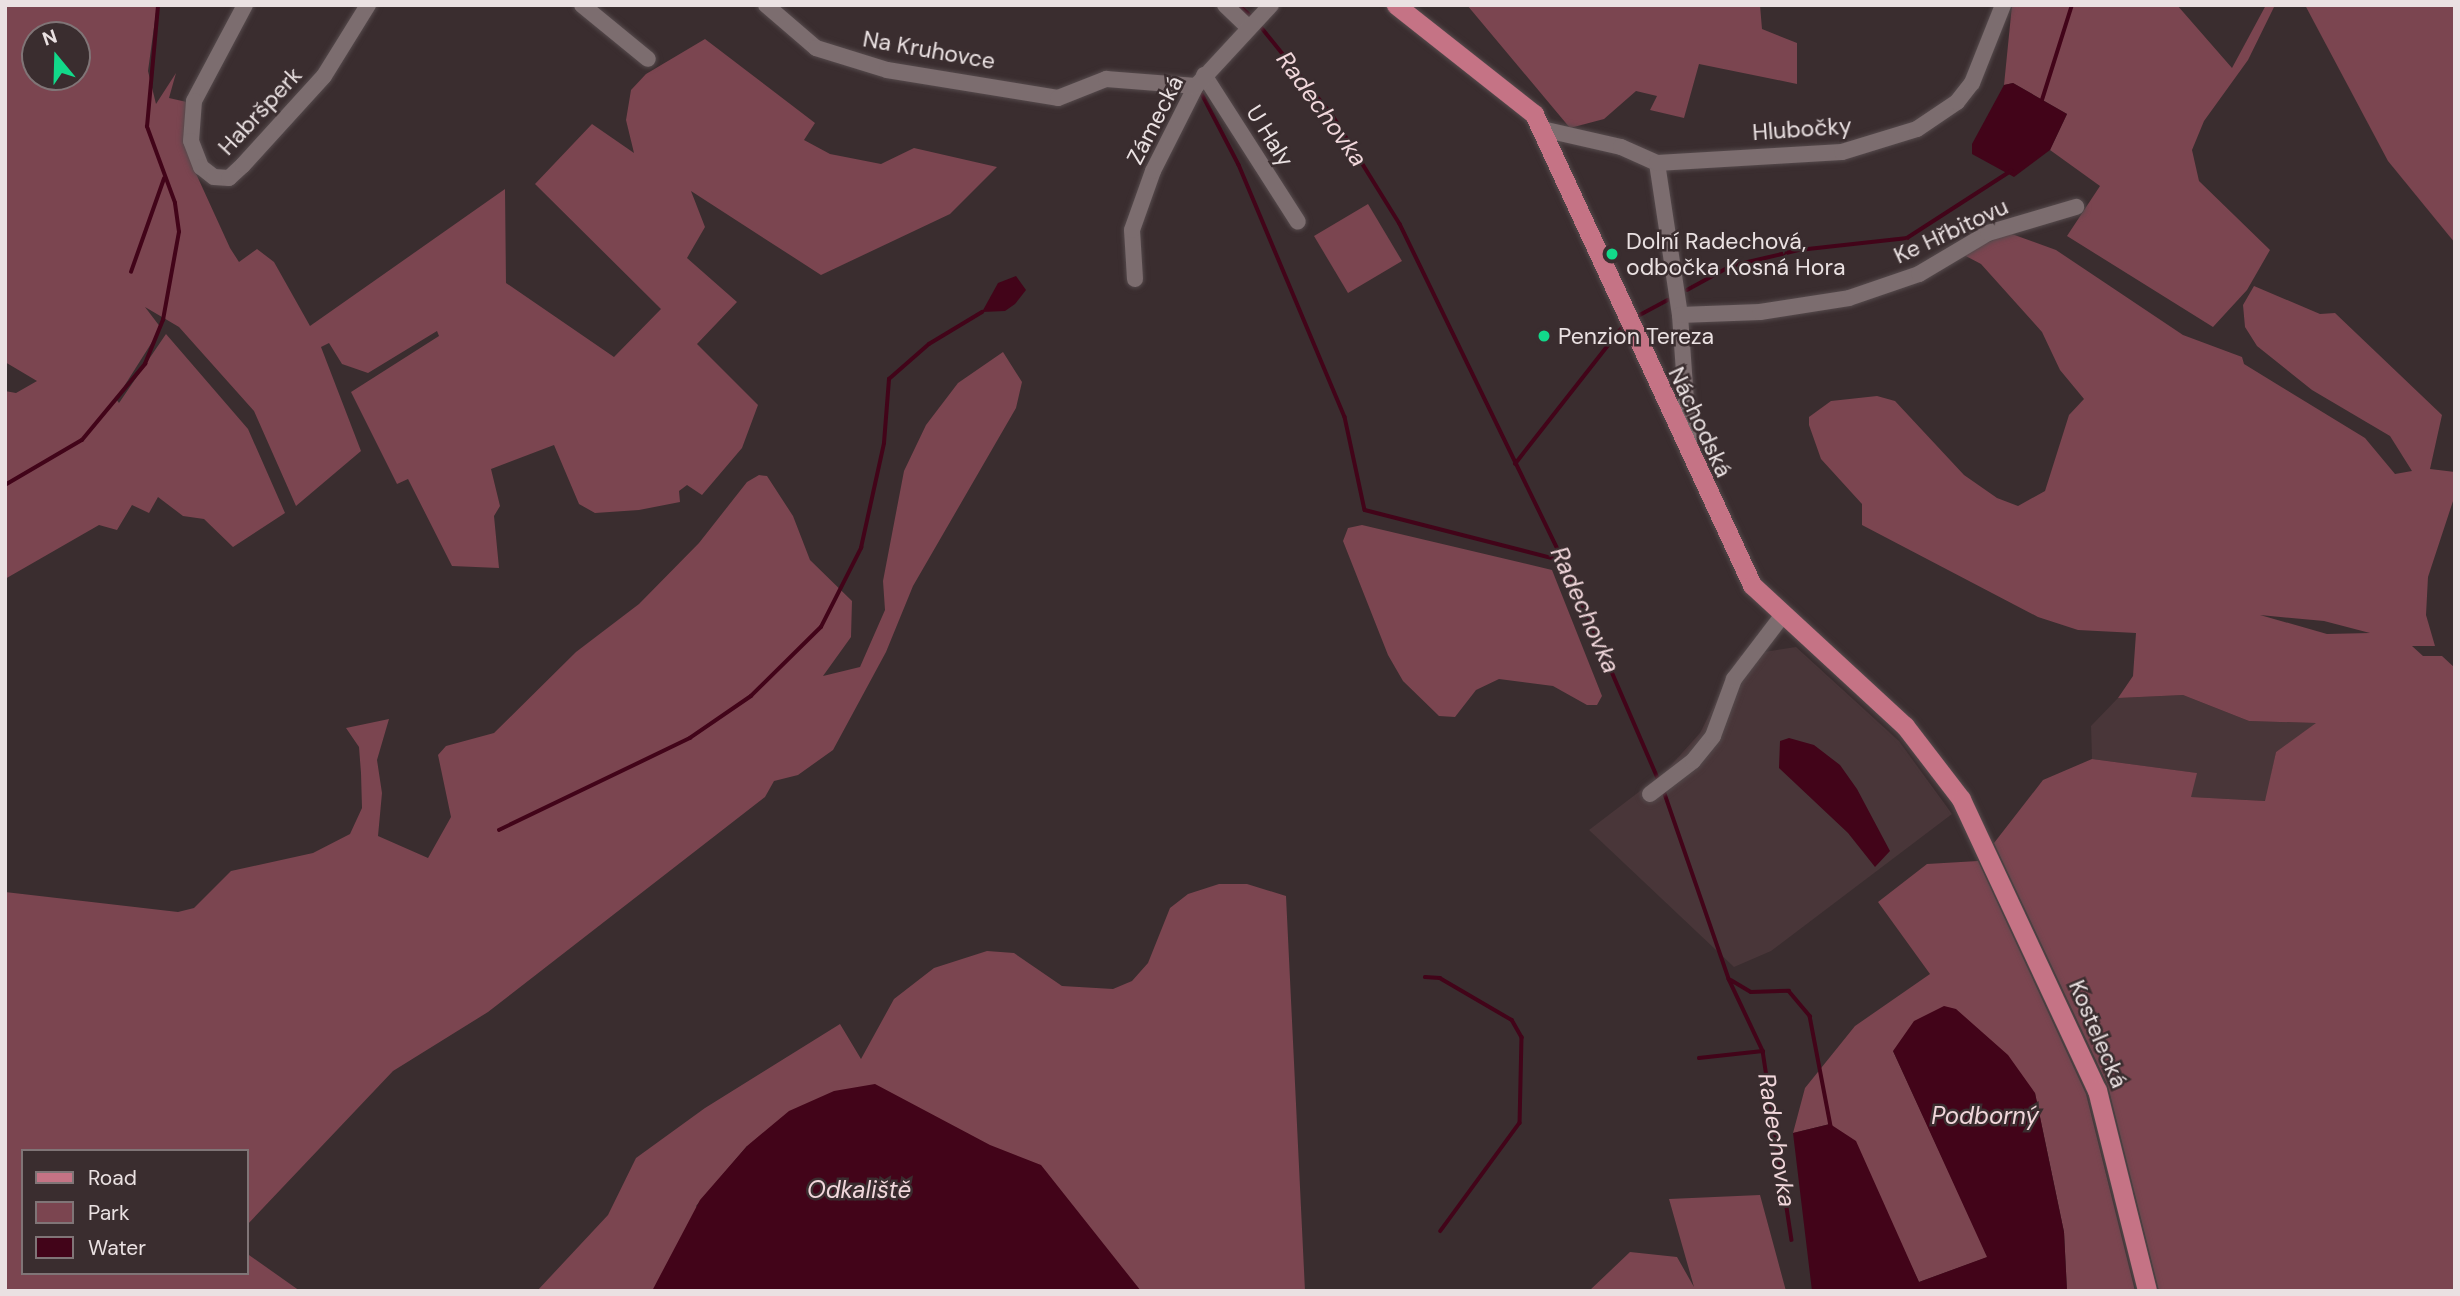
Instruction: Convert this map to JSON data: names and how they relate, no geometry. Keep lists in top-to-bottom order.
{
  "streets": {
    "main road": ["Náchodská", "Kostelecká"],
    "street": [
      "Na Kruhovce",
      "Habršperk",
      "Zámecká",
      "Hlubočky",
      "U Haly",
      "Ke Hřbitovu"
    ]
  },
  "crossings": [
    ["Na Kruhovce", "Zámecká"],
    ["Na Kruhovce", "U Haly"],
    ["Zámecká", "U Haly"],
    ["Náchodská", "Kostelecká"]
  ],
  "water": ["Radechovka", "Podborný", "Odkaliště"],
  "places": ["Dolní Radechová, odbočka Kosná Hora", "Penzion Tereza"],
  "legend": ["Road", "Park", "Water"],
  "north": "top"
}
